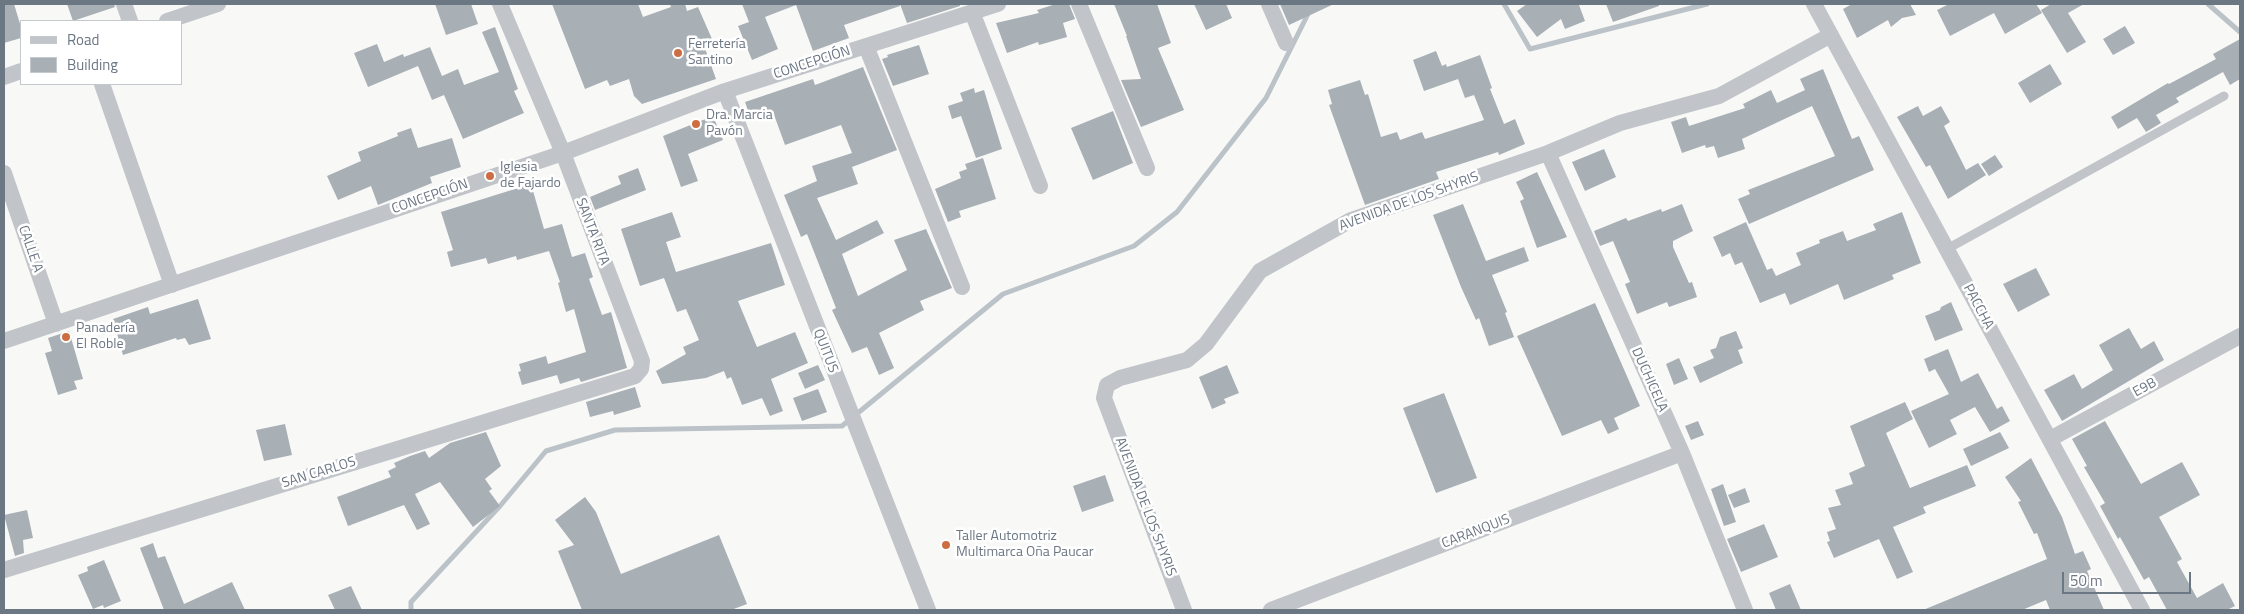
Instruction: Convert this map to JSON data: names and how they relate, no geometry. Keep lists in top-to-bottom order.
{
  "streets": {
    "street": [
      "CONCEPCIÓN",
      "AVENIDA DE LOS SHYRIS",
      "SANTA RITA",
      "CALLE A",
      "PACCHA",
      "QUITUS",
      "DUCHICELA",
      "E9B",
      "SAN CARLOS",
      "CARANQUIS"
    ]
  },
  "crossings": [
    ["CONCEPCIÓN", "SANTA RITA"],
    ["CONCEPCIÓN", "CALLE A"],
    ["CONCEPCIÓN", "QUITUS"],
    ["AVENIDA DE LOS SHYRIS", "PACCHA"],
    ["AVENIDA DE LOS SHYRIS", "DUCHICELA"],
    ["SANTA RITA", "SAN CARLOS"],
    ["PACCHA", "E9B"],
    ["DUCHICELA", "CARANQUIS"]
  ],
  "places": [
    "Ferretería Santino",
    "Dra. Marcia Pavón",
    "Iglesia de Fajardo",
    "Panadería El Roble",
    "Taller Automotriz Multimarca Oña Paucar"
  ],
  "legend": ["Road", "Building"],
  "scale_bar": "50 m"
}
